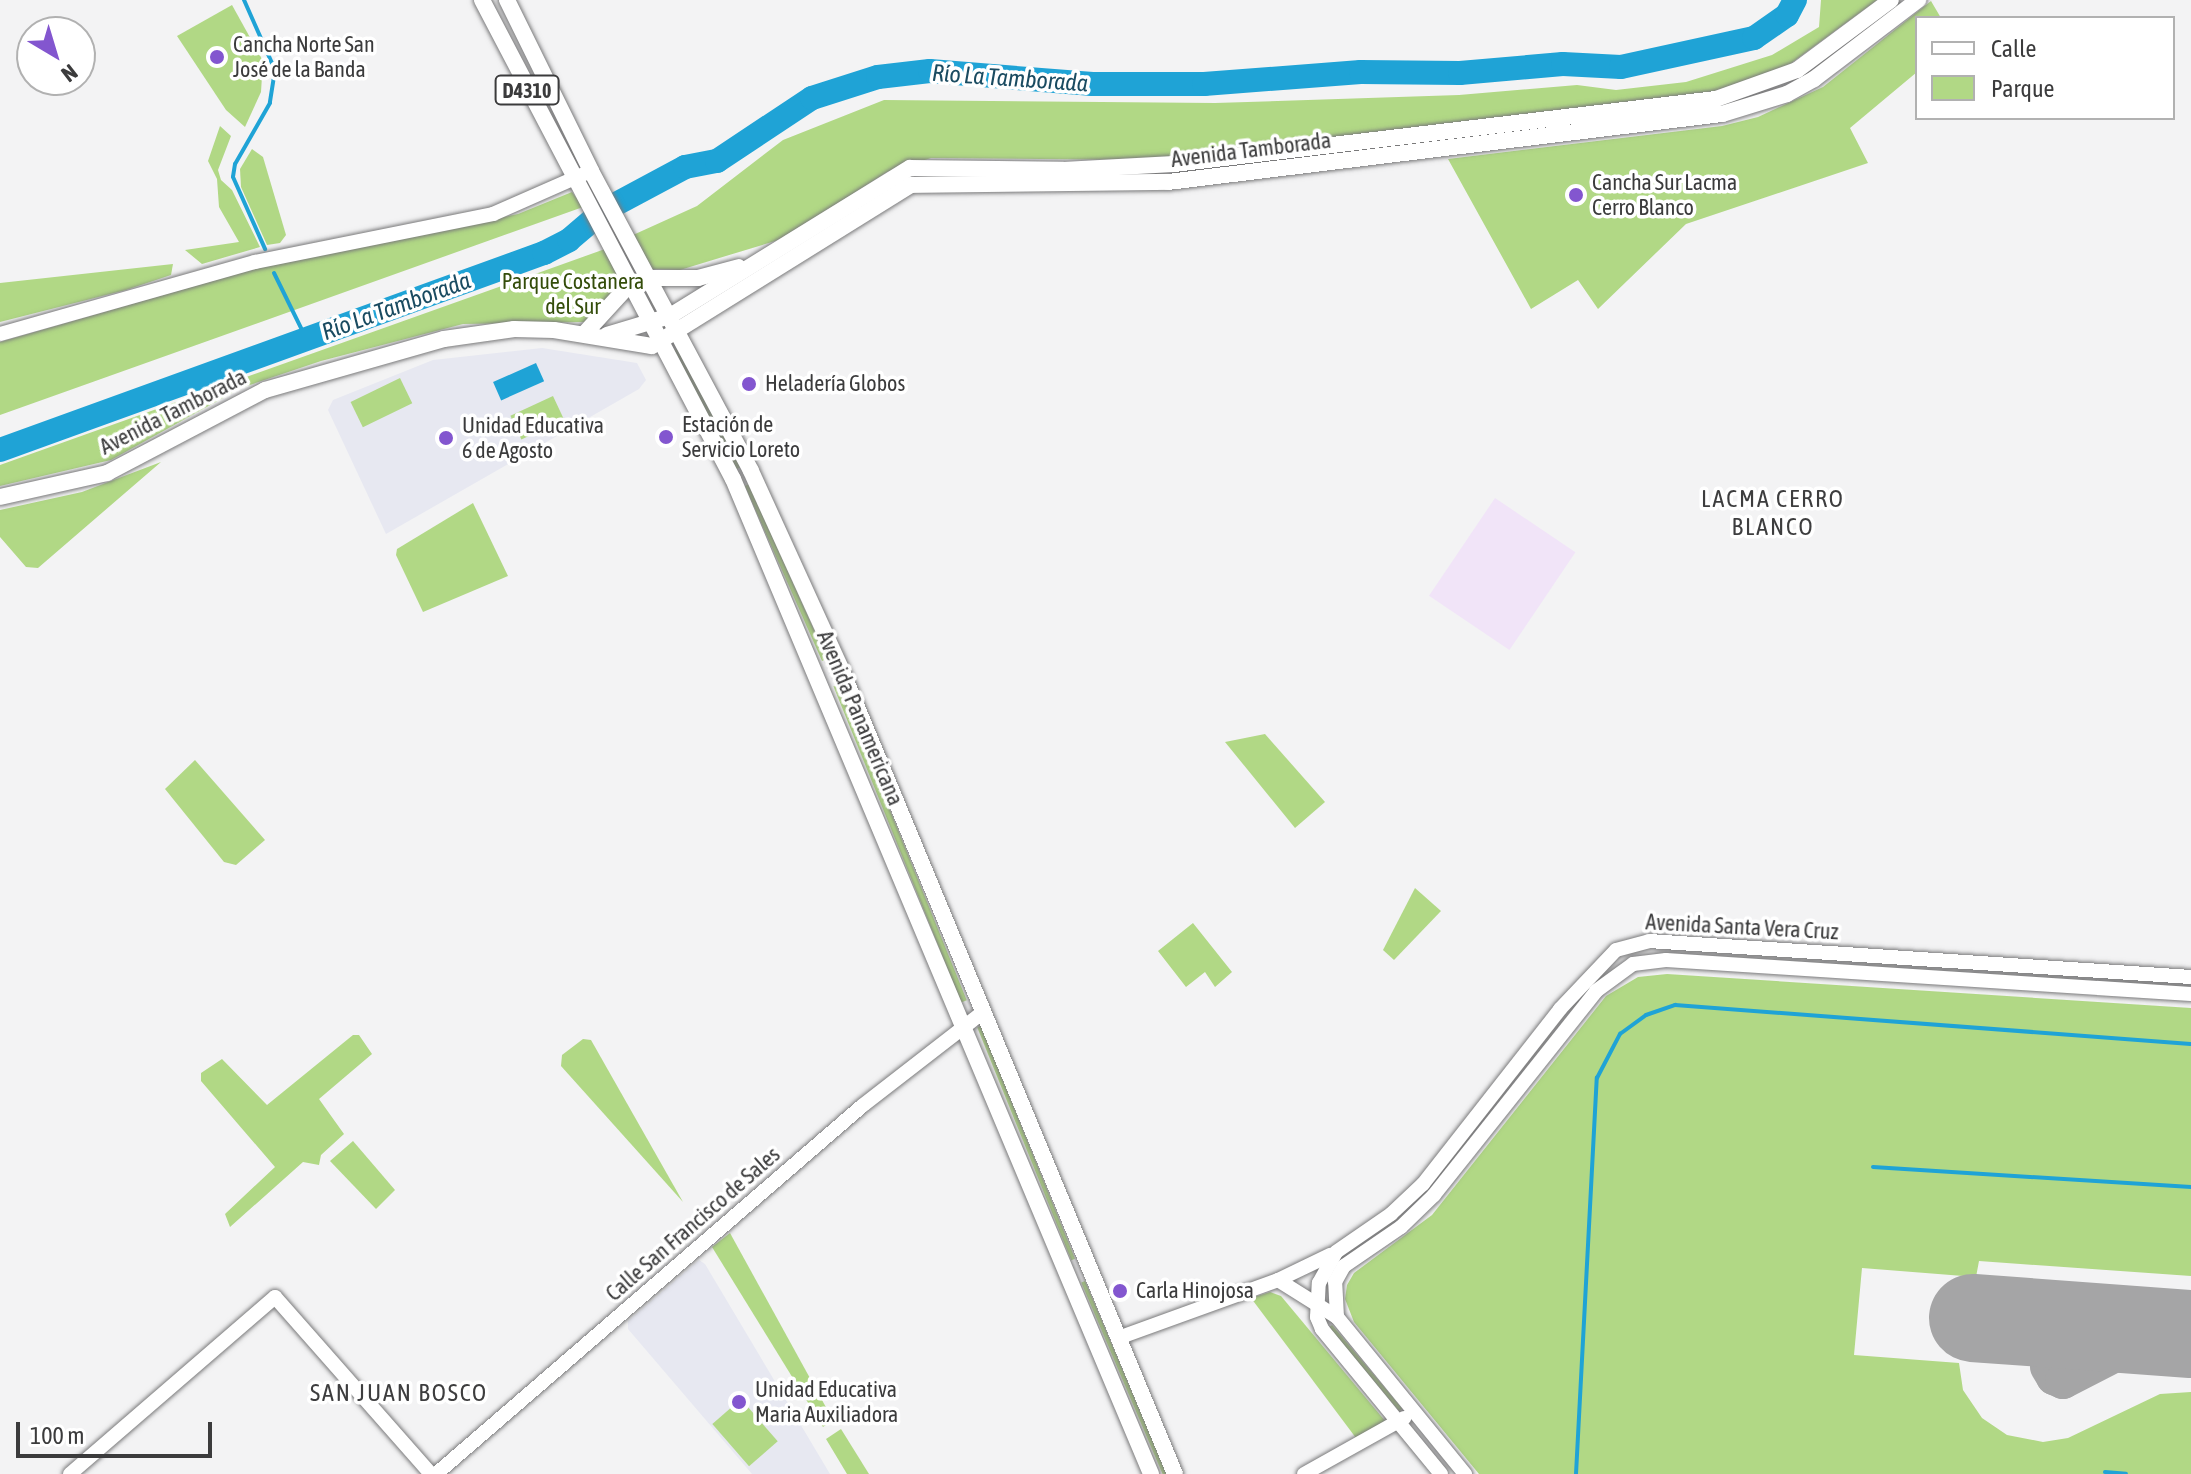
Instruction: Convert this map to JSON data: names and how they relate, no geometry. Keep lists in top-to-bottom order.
{
  "streets": {
    "main road": [
      "D4310",
      "Avenida Tamborada",
      "Avenida Panamericana",
      "Avenida Santa Vera Cruz",
      "Calle San Francisco de Sales"
    ]
  },
  "crossings": [
    ["Avenida Tamborada", "Avenida Panamericana"],
    ["Avenida Panamericana", "Avenida Santa Vera Cruz"],
    ["Avenida Panamericana", "Calle San Francisco de Sales"]
  ],
  "districts": ["LACMA CERRO BLANCO", "SAN JUAN BOSCO"],
  "water": ["Río La Tamborada"],
  "parks": ["Parque Costanera del Sur"],
  "places": [
    "Cancha Norte San José de la Banda",
    "Cancha Sur Lacma Cerro Blanco",
    "Heladería Globos",
    "Estación de Servicio Loreto",
    "Unidad Educativa 6 de Agosto",
    "Carla Hinojosa",
    "Unidad Educativa Maria Auxiliadora"
  ],
  "legend": ["Calle", "Parque"],
  "scale_bar": "100 m",
  "north": "bottom right"
}
